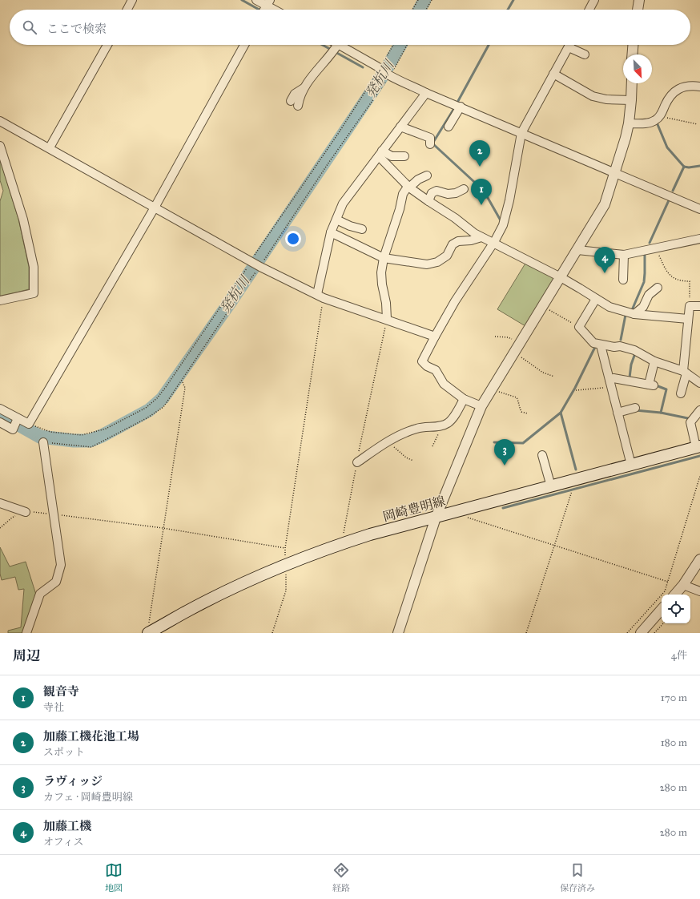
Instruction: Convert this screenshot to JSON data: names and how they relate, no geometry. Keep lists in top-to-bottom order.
{
  "streets": {
    "main road": ["岡崎豊明線"]
  },
  "water": ["発杭川"],
  "north": "bottom right",
  "page": {
    "search": "ここで検索",
    "pins": [
      "2",
      "1",
      "4",
      "3"
    ],
    "heading": ["周辺", "4件"],
    "list": [
      {
        "mark": "1",
        "name": "観音寺",
        "note": "寺社",
        "value": "170 m"
      },
      {
        "mark": "2",
        "name": "加藤工機花池工場",
        "note": "スポット",
        "value": "180 m"
      },
      {
        "mark": "3",
        "name": "ラヴィッジ",
        "note": "カフェ · 岡崎豊明線",
        "value": "280 m"
      },
      {
        "mark": "4",
        "name": "加藤工機",
        "note": "オフィス",
        "value": "280 m"
      }
    ],
    "nav": ["地図", "経路", "保存済み"]
  }
}
